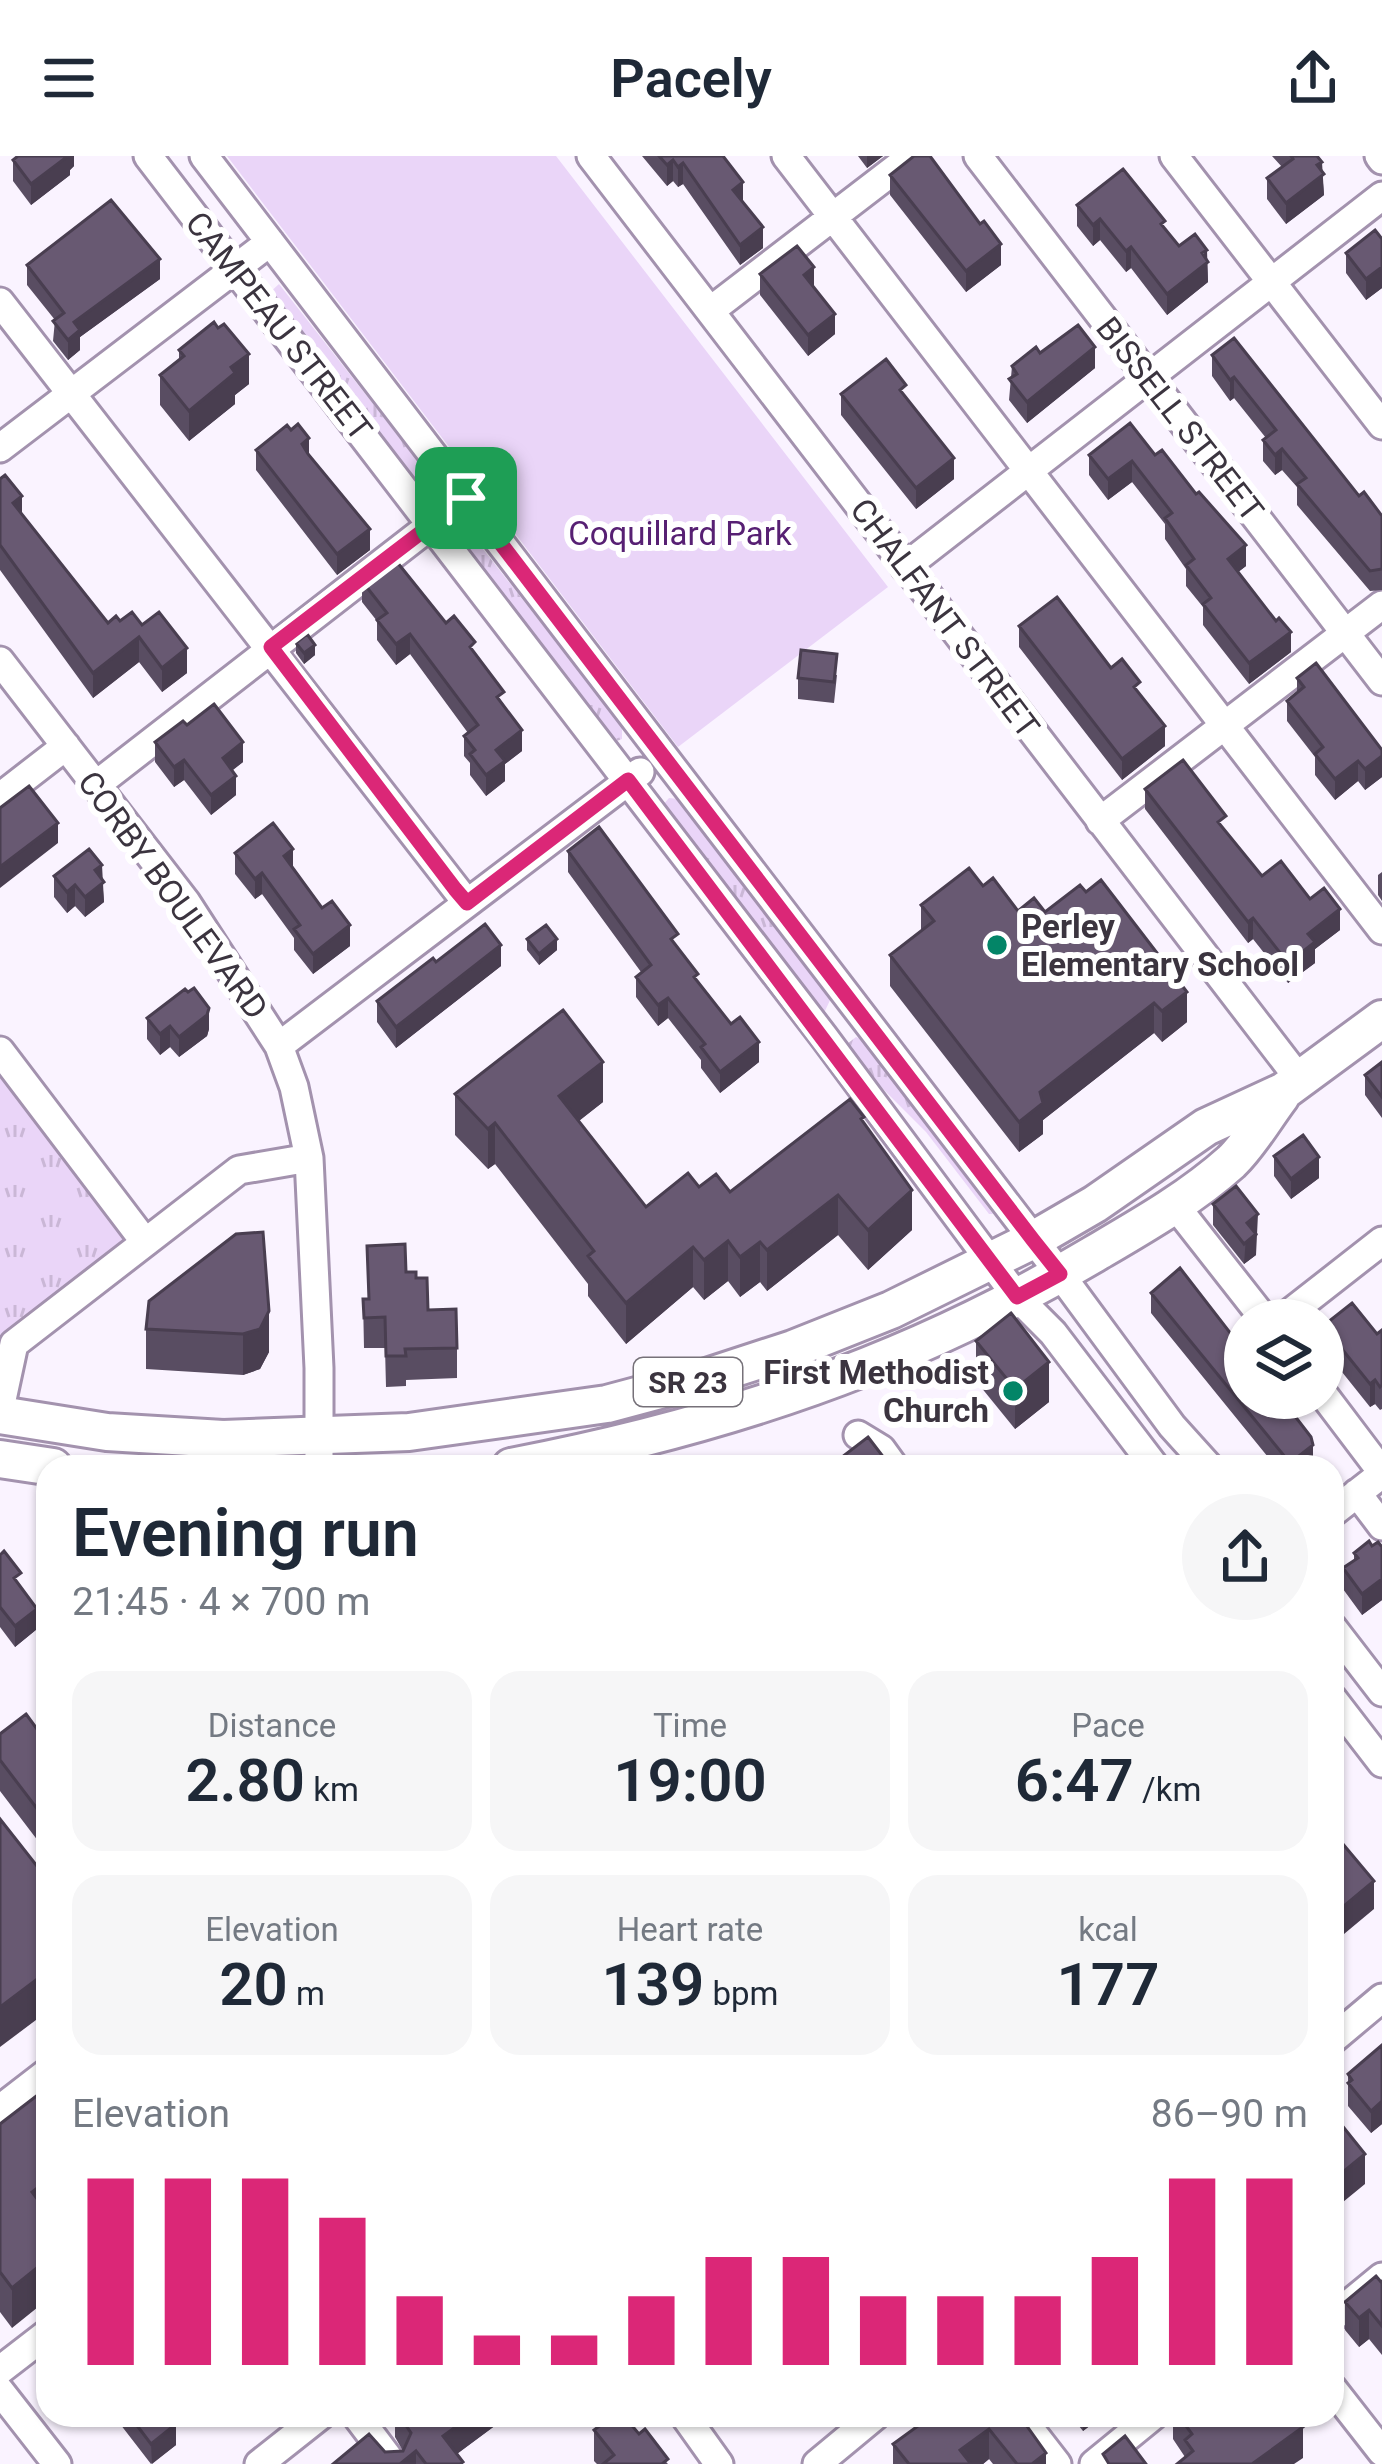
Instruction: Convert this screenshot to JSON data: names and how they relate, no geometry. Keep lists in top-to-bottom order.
{
  "streets": {
    "main road": ["SR 23"],
    "street": [
      "CAMPEAU STREET",
      "BISSELL STREET",
      "CHALFANT STREET",
      "CORBY BOULEVARD"
    ]
  },
  "crossings": [
    ["CAMPEAU STREET", "SR 23"],
    ["CHALFANT STREET", "SR 23"],
    ["CORBY BOULEVARD", "SR 23"]
  ],
  "parks": ["Coquillard Park"],
  "places": ["Perley Elementary School", "First Methodist Church"],
  "page": {
    "header": "Pacely",
    "heading": ["Evening run", "21:45 · 4 × 700 m"],
    "stats": [
      ["Distance", "2.80 km"],
      ["Time", "19:00"],
      ["Pace", "6:47 /km"],
      ["Elevation", "20 m"],
      ["Heart rate", "139 bpm"],
      ["kcal", "177"]
    ],
    "chart": ["Elevation", "86–90 m"]
  }
}
